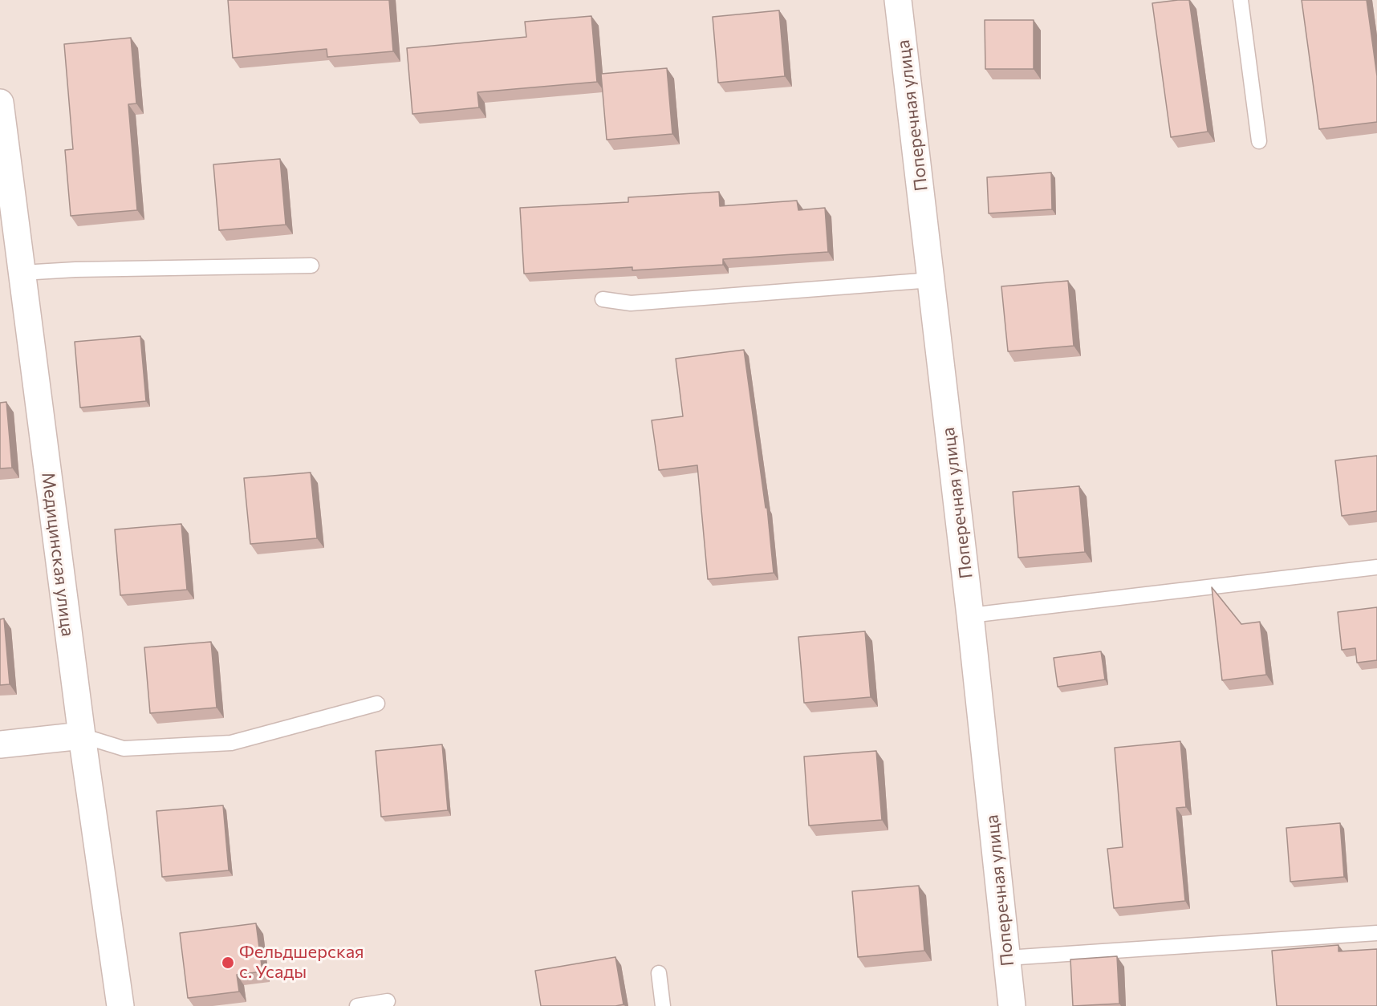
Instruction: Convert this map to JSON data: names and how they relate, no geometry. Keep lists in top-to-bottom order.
{
  "streets": {
    "street": ["Поперечная улица", "Медицинская улица"]
  },
  "places": ["Фельдшерская с. Усады"]
}
